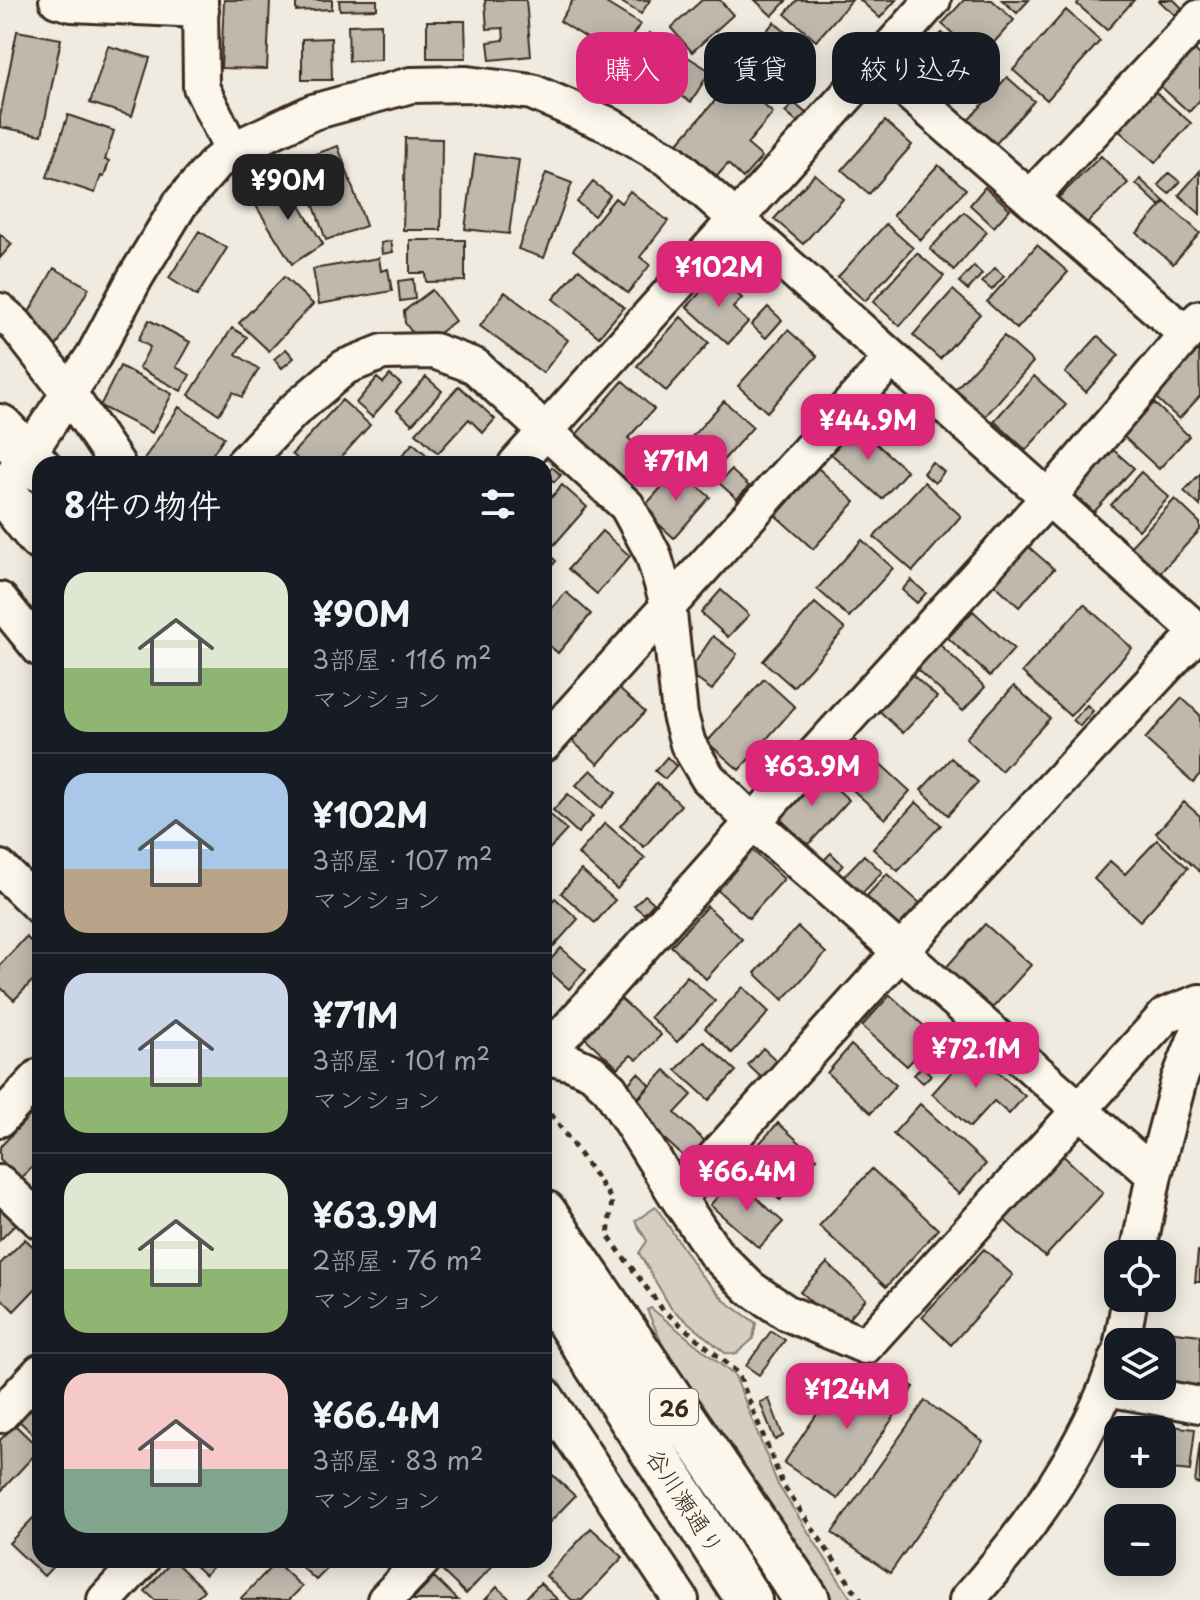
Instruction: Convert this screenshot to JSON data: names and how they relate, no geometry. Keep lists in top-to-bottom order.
{
  "streets": {
    "main road": ["26", "谷川瀬通り"]
  },
  "page": {
    "chip": ["購入", "賃貸", "絞り込み"],
    "price": [
      "¥90M",
      "¥102M",
      "¥44.9M",
      "¥71M",
      "¥63.9M",
      "¥72.1M",
      "¥66.4M",
      "¥124M"
    ],
    "heading": "8件の物件",
    "list": [
      {
        "name": "¥90M",
        "note": "3部屋 · 116 m² · マンション"
      },
      {
        "name": "¥102M",
        "note": "3部屋 · 107 m² · マンション"
      },
      {
        "name": "¥71M",
        "note": "3部屋 · 101 m² · マンション"
      },
      {
        "name": "¥63.9M",
        "note": "2部屋 · 76 m² · マンション"
      },
      {
        "name": "¥66.4M",
        "note": "3部屋 · 83 m² · マンション"
      }
    ],
    "map_buttons": ["+", "−"]
  }
}
